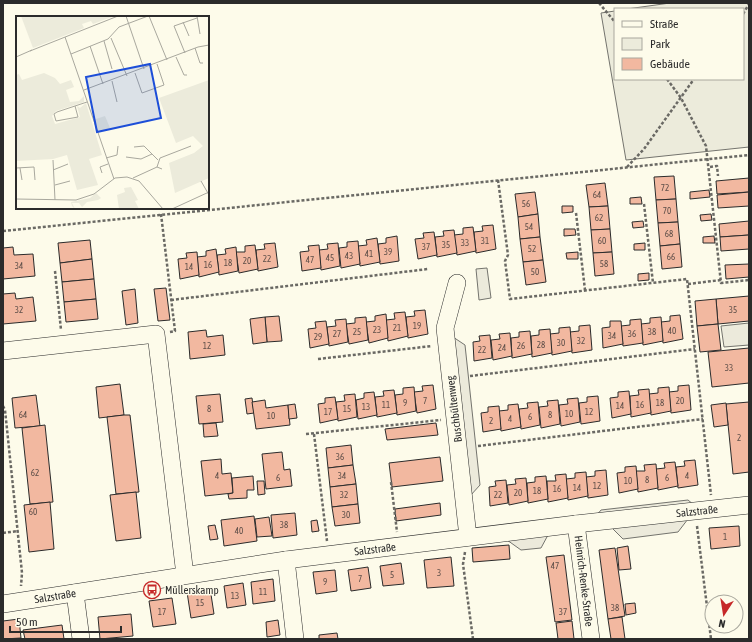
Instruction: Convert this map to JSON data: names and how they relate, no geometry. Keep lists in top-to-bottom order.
{
  "streets": {
    "street": ["Buschbültenweg", "Salzstraße", "Heinrich-Renke-Straße"]
  },
  "crossings": [
    ["Buschbültenweg", "Salzstraße"],
    ["Salzstraße", "Heinrich-Renke-Straße"]
  ],
  "places": {
    "bus stop": ["Müllerskamp"]
  },
  "house_numbers": [
    "72",
    "64",
    "56",
    "70",
    "62",
    "54",
    "68",
    "31",
    "60",
    "33",
    "35",
    "37",
    "52",
    "39",
    "41",
    "43",
    "66",
    "45",
    "22",
    "47",
    "20",
    "18",
    "58",
    "16",
    "34",
    "14",
    "50",
    "32",
    "35",
    "19",
    "21",
    "23",
    "40",
    "25",
    "38",
    "27",
    "36",
    "34",
    "29",
    "32",
    "30",
    "28",
    "12",
    "26",
    "24",
    "22",
    "33",
    "7",
    "20",
    "9",
    "18",
    "11",
    "16",
    "14",
    "13",
    "8",
    "15",
    "17",
    "12",
    "10",
    "64",
    "8",
    "10",
    "6",
    "4",
    "2",
    "2",
    "36",
    "62",
    "4",
    "34",
    "4",
    "6",
    "6",
    "8",
    "10",
    "12",
    "14",
    "16",
    "18",
    "20",
    "32",
    "22",
    "60",
    "30",
    "38",
    "40",
    "1",
    "47",
    "3",
    "5",
    "7",
    "9",
    "11",
    "13",
    "15",
    "38",
    "17",
    "37"
  ],
  "legend": ["Straße", "Park", "Gebäude"],
  "scale_bar": "50 m",
  "north": "bottom"
}
